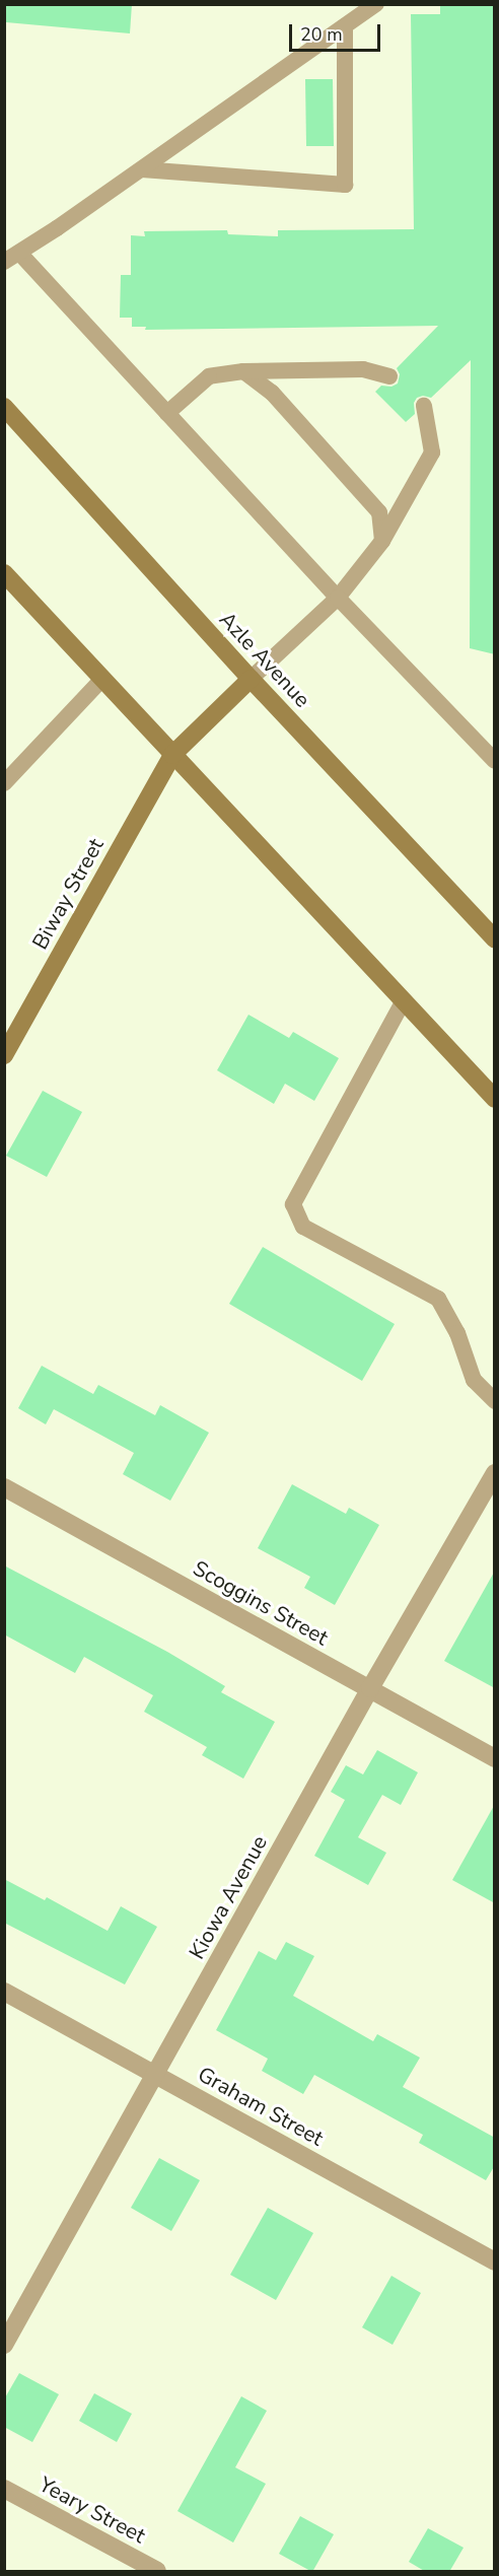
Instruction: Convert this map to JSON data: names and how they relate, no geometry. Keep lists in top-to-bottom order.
{
  "streets": {
    "main road": ["Azle Avenue", "Biway Street"],
    "street": [
      "Scoggins Street",
      "Kiowa Avenue",
      "Graham Street",
      "Yeary Street"
    ]
  },
  "crossings": [
    ["Azle Avenue", "Biway Street"],
    ["Scoggins Street", "Kiowa Avenue"],
    ["Kiowa Avenue", "Graham Street"]
  ],
  "scale_bar": "20 m"
}
